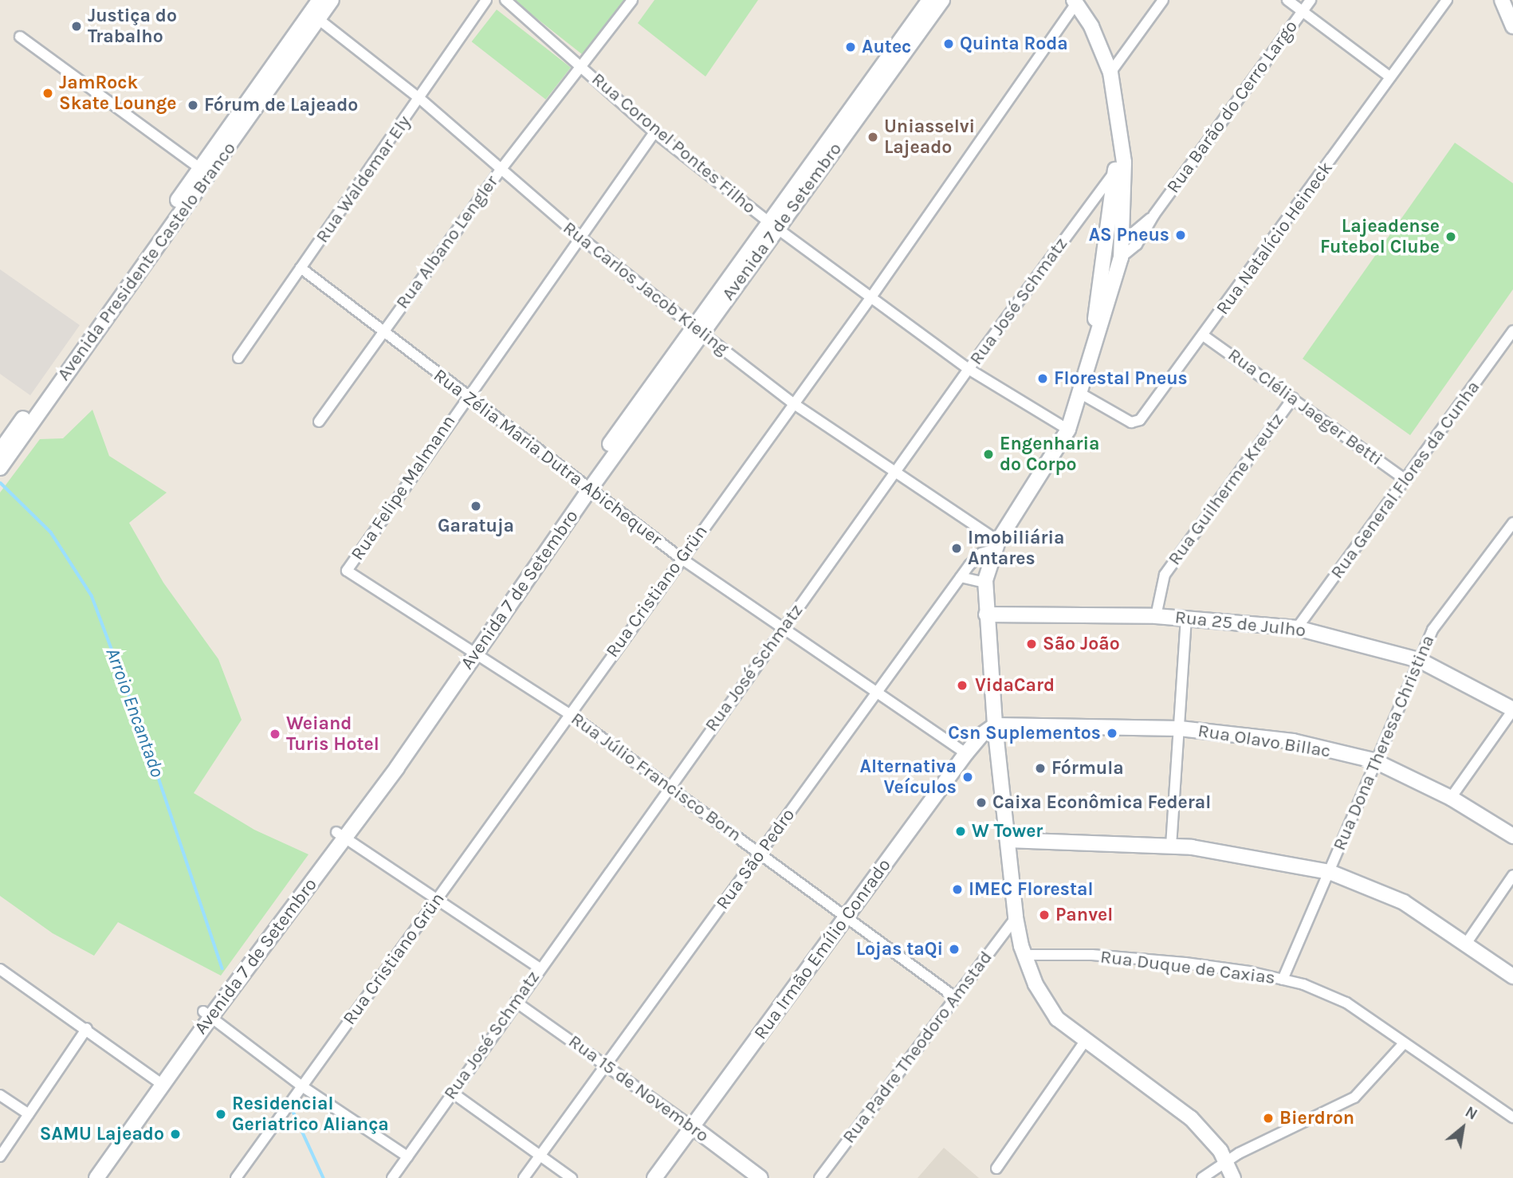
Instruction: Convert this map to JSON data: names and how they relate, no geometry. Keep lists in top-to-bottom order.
{
  "streets": {
    "main road": [
      "Avenida 7 de Setembro",
      "Avenida Presidente Castelo Branco",
      "Rua 25 de Julho",
      "Rua Olavo Billac",
      "Rua Irmão Emílio Conrado",
      "Rua 15 de Novembro"
    ],
    "street": [
      "Rua Barão do Cerro Largo",
      "Rua Coronel Pontes Filho",
      "Rua Waldemar Ely",
      "Rua Natalício Heineck",
      "Rua Albano Lengler",
      "Rua Carlos Jacob Kieling",
      "Rua José Schmatz",
      "Rua Clélia Jaeger Betti",
      "Rua Zélia Maria Dutra Abichequer",
      "Rua General Flores da Cunha",
      "Rua Felipe Malmann",
      "Rua Guilherme Kreutz",
      "Rua Cristiano Grün",
      "Rua Dona Theresa Christina",
      "Rua Júlio Francisco Born",
      "Rua São Pedro",
      "Rua Duque de Caxias",
      "Rua Padre Theodoro Amstad"
    ]
  },
  "crossings": [
    ["Rua Coronel Pontes Filho", "Avenida 7 de Setembro"],
    ["Rua Coronel Pontes Filho", "Rua Albano Lengler"],
    ["Rua Coronel Pontes Filho", "Rua José Schmatz"],
    ["Rua Coronel Pontes Filho", "Rua Felipe Malmann"],
    ["Rua Coronel Pontes Filho", "Rua Cristiano Grün"],
    ["Rua Waldemar Ely", "Rua Carlos Jacob Kieling"],
    ["Rua Waldemar Ely", "Rua Zélia Maria Dutra Abichequer"],
    ["Avenida 7 de Setembro", "Rua Carlos Jacob Kieling"],
    ["Avenida 7 de Setembro", "Rua Zélia Maria Dutra Abichequer"],
    ["Avenida 7 de Setembro", "Rua Júlio Francisco Born"],
    ["Rua Natalício Heineck", "Rua Clélia Jaeger Betti"],
    ["Rua Albano Lengler", "Rua Carlos Jacob Kieling"],
    ["Rua Albano Lengler", "Rua Zélia Maria Dutra Abichequer"],
    ["Avenida Presidente Castelo Branco", "Rua Carlos Jacob Kieling"],
    ["Rua Carlos Jacob Kieling", "Rua José Schmatz"],
    ["Rua Carlos Jacob Kieling", "Rua Felipe Malmann"],
    ["Rua Carlos Jacob Kieling", "Rua Cristiano Grün"],
    ["Rua Carlos Jacob Kieling", "Rua São Pedro"],
    ["Rua José Schmatz", "Rua Zélia Maria Dutra Abichequer"],
    ["Rua José Schmatz", "Rua Júlio Francisco Born"],
    ["Rua José Schmatz", "Rua 15 de Novembro"],
    ["Rua Clélia Jaeger Betti", "Rua General Flores da Cunha"],
    ["Rua Clélia Jaeger Betti", "Rua Guilherme Kreutz"],
    ["Rua Zélia Maria Dutra Abichequer", "Rua Felipe Malmann"],
    ["Rua Zélia Maria Dutra Abichequer", "Rua Cristiano Grün"],
    ["Rua Zélia Maria Dutra Abichequer", "Rua São Pedro"],
    ["Rua Zélia Maria Dutra Abichequer", "Rua Irmão Emílio Conrado"],
    ["Rua General Flores da Cunha", "Rua 25 de Julho"],
    ["Rua Felipe Malmann", "Rua Júlio Francisco Born"],
    ["Rua Guilherme Kreutz", "Rua 25 de Julho"],
    ["Rua Cristiano Grün", "Rua Júlio Francisco Born"],
    ["Rua 25 de Julho", "Rua Dona Theresa Christina"],
    ["Rua Olavo Billac", "Rua Dona Theresa Christina"],
    ["Rua Olavo Billac", "Rua Irmão Emílio Conrado"],
    ["Rua Dona Theresa Christina", "Rua Duque de Caxias"],
    ["Rua Júlio Francisco Born", "Rua São Pedro"],
    ["Rua Júlio Francisco Born", "Rua Irmão Emílio Conrado"],
    ["Rua Júlio Francisco Born", "Rua Padre Theodoro Amstad"],
    ["Rua São Pedro", "Rua 15 de Novembro"],
    ["Rua Irmão Emílio Conrado", "Rua 15 de Novembro"]
  ],
  "water": ["Arroio Encantado"],
  "places": [
    "Justiça do Trabalho",
    "Quinta Roda",
    "Autec",
    "JamRock Skate Lounge",
    "Fórum de Lajeado",
    "Uniasselvi Lajeado",
    "AS Pneus",
    "Lajeadense Futebol Clube",
    "Florestal Pneus",
    "Engenharia do Corpo",
    "Garatuja",
    "Imobiliária Antares",
    "São João",
    "VidaCard",
    "Csn Suplementos",
    "Weiand Turis Hotel",
    "Fórmula",
    "Alternativa Veículos",
    "Caixa Econômica Federal",
    "W Tower",
    "IMEC Florestal",
    "Panvel",
    "Lojas taQi",
    "Residencial Geriatrico Aliança",
    "Bierdron",
    "SAMU Lajeado"
  ],
  "north": "top right"
}
